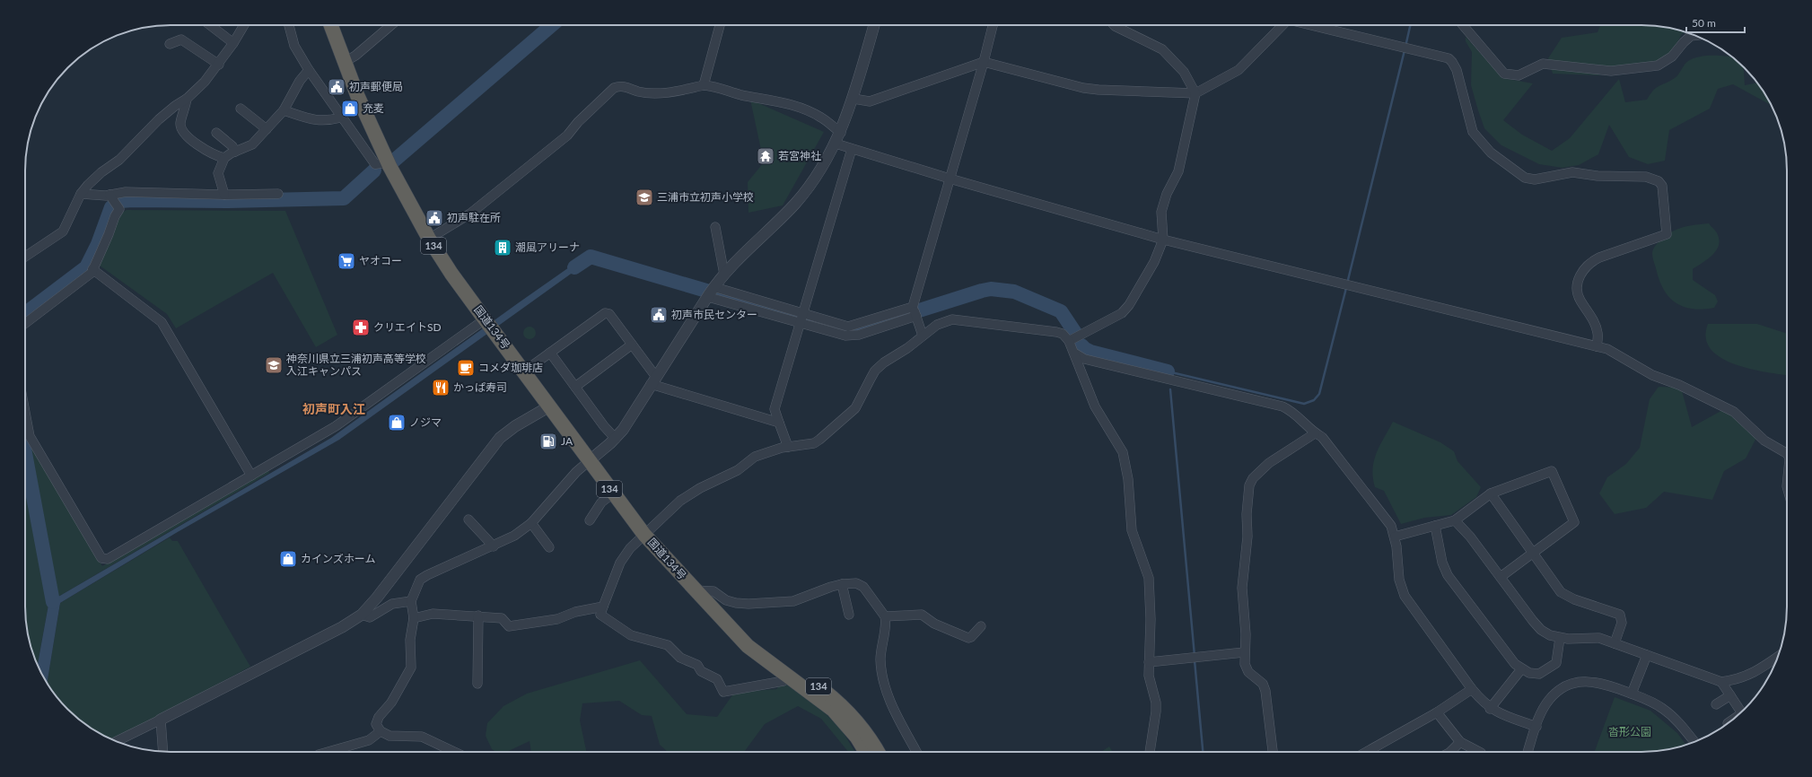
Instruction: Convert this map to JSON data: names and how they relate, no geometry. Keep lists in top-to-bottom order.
{
  "streets": {
    "highway": ["134", "国道134号"]
  },
  "districts": ["初声町入江"],
  "parks": ["沓形公園"],
  "places": {
    "public building": ["初声郵便局", "初声駐在所", "初声市民センター"],
    "shop": ["充麦", "ノジマ", "カインズホーム"],
    "temple": ["若宮神社"],
    "school or university": ["三浦市立初声小学校", "神奈川県立三浦初声高等学校 入江キャンパス"],
    "building": ["潮風アリーナ"],
    "supermarket": ["ヤオコー"],
    "pharmacy": ["クリエイトSD"],
    "cafe": ["コメダ珈琲店"],
    "restaurant": ["かっぱ寿司"],
    "fuel station": ["JA"]
  },
  "scale_bar": "50 m"
}
